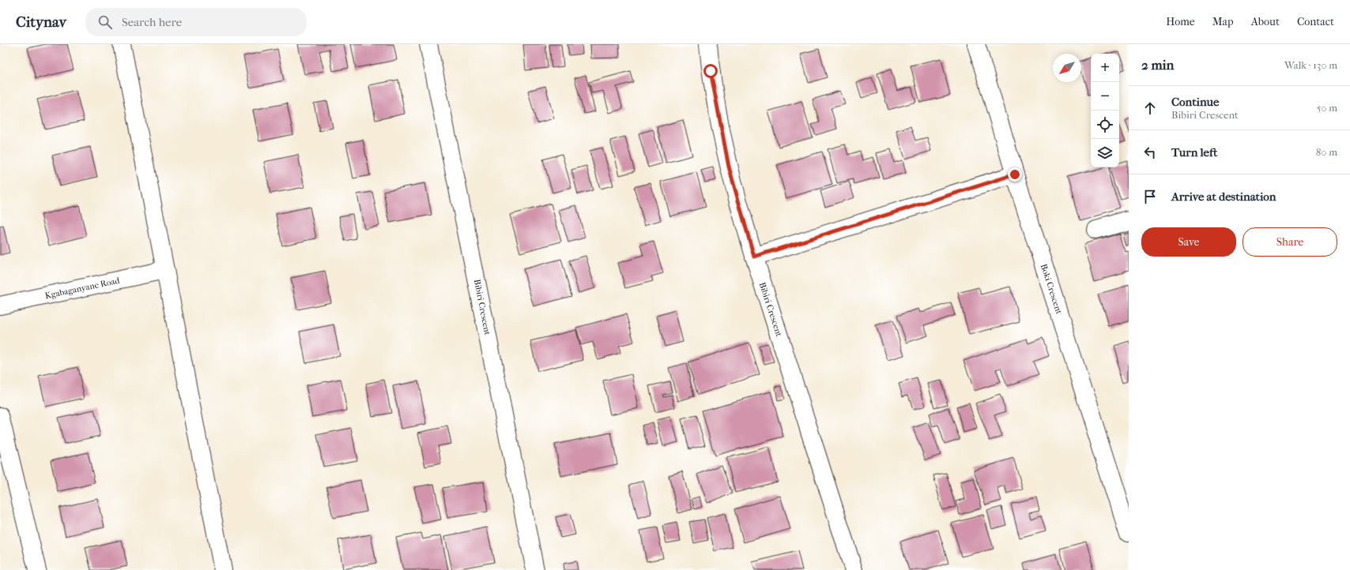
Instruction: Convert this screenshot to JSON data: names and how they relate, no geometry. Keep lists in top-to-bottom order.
{
  "streets": {
    "street": ["Kgabaganyane Road", "Boki Crescent", "Bibiri Crescent"]
  },
  "north": "bottom left",
  "page": {
    "header": "Citynav",
    "search": "Search here",
    "nav": [
      "Home",
      "Map",
      "About",
      "Contact"
    ],
    "heading": ["2 min", "Walk · 130 m"],
    "map_buttons": ["+", "−"],
    "list": [
      ["Continue", "Bibiri Crescent", "50 m"],
      ["Turn left", "80 m"],
      "Arrive at destination"
    ],
    "buttons": ["Save", "Share"]
  }
}
